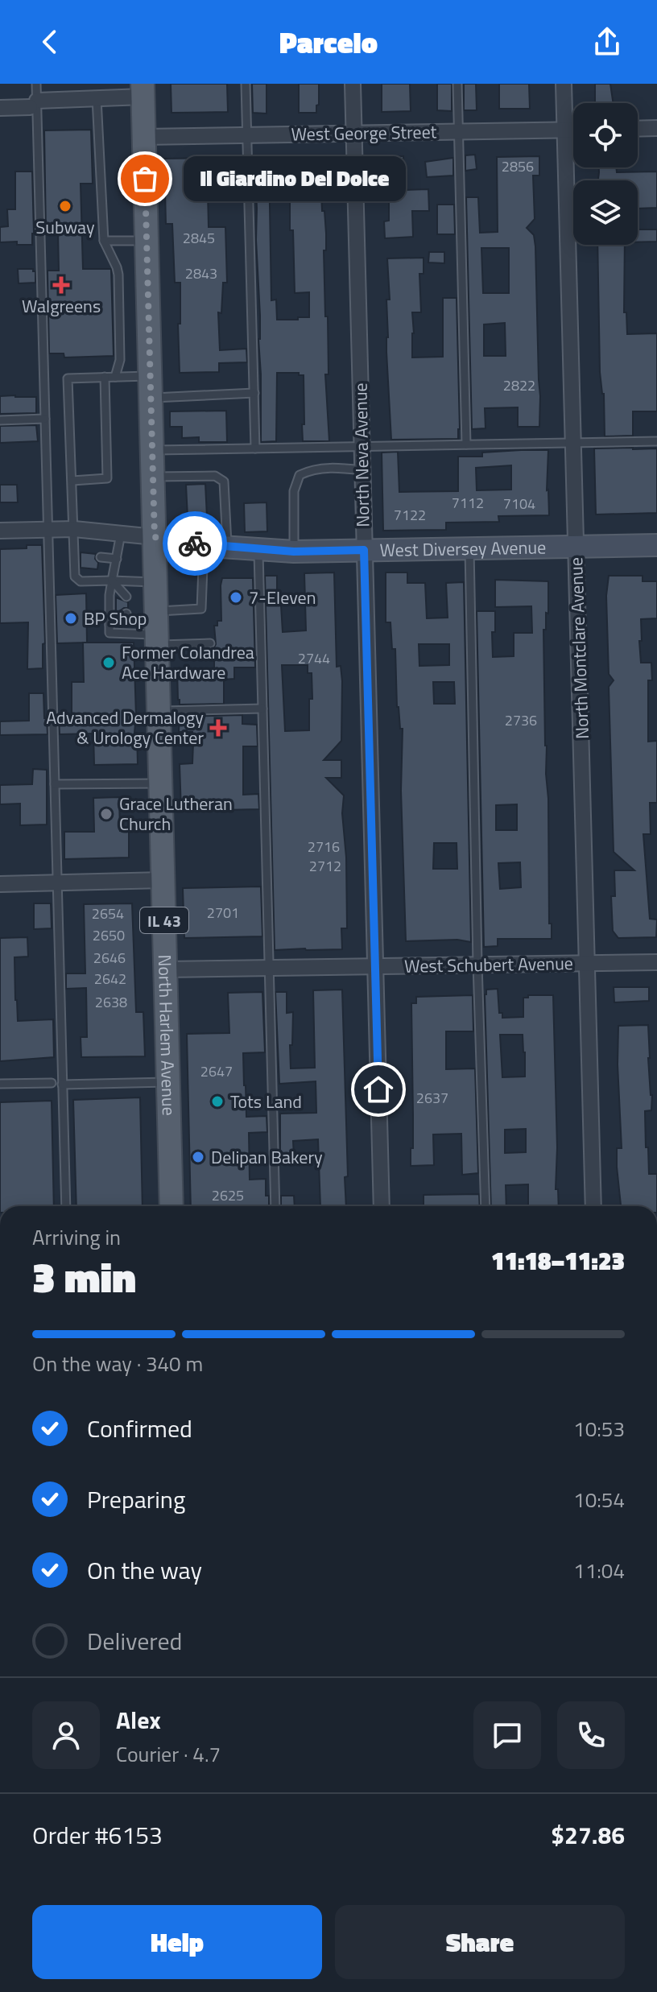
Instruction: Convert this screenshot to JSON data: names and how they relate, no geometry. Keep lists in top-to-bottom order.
{
  "streets": {
    "main road": ["West Diversey Avenue", "IL 43", "North Harlem Avenue"],
    "street": [
      "West George Street",
      "North Neva Avenue",
      "North Montclare Avenue",
      "West Schubert Avenue"
    ]
  },
  "crossings": [
    ["West George Street", "North Neva Avenue"],
    ["West George Street", "North Montclare Avenue"],
    ["West George Street", "North Harlem Avenue"],
    ["North Neva Avenue", "West Diversey Avenue"],
    ["North Neva Avenue", "West Schubert Avenue"],
    ["West Diversey Avenue", "North Montclare Avenue"],
    ["West Diversey Avenue", "North Harlem Avenue"],
    ["North Montclare Avenue", "West Schubert Avenue"],
    ["West Schubert Avenue", "North Harlem Avenue"]
  ],
  "places": {
    "other": [
      "Il Giardino Del Dolce",
      "Subway",
      "7-Eleven",
      "BP Shop",
      "Former Colandrea Ace Hardware",
      "Grace Lutheran Church",
      "Tots Land",
      "Delipan Bakery"
    ],
    "health": ["Walgreens", "Advanced Dermalogy & Urology Center"]
  },
  "house_numbers": [
    "2856",
    "2845",
    "2843",
    "2822",
    "7112",
    "7104",
    "7122",
    "2744",
    "2736",
    "2716",
    "2712",
    "2701",
    "2654",
    "2650",
    "2646",
    "2642",
    "2638",
    "2647",
    "2637",
    "2625"
  ],
  "page": {
    "header": "Parcelo",
    "bubble": "Il Giardino Del Dolce",
    "heading": ["3 min", "Arriving in", "11:18–11:23"],
    "panel": [
      "Alex",
      "Courier · 4.7",
      "Order #6153",
      "$27.86"
    ],
    "bar": "On the way · 340 m",
    "list": [
      ["Confirmed", "10:53"],
      ["Preparing", "10:54"],
      ["On the way", "11:04"],
      "Delivered"
    ],
    "buttons": ["Help", "Share"]
  }
}
